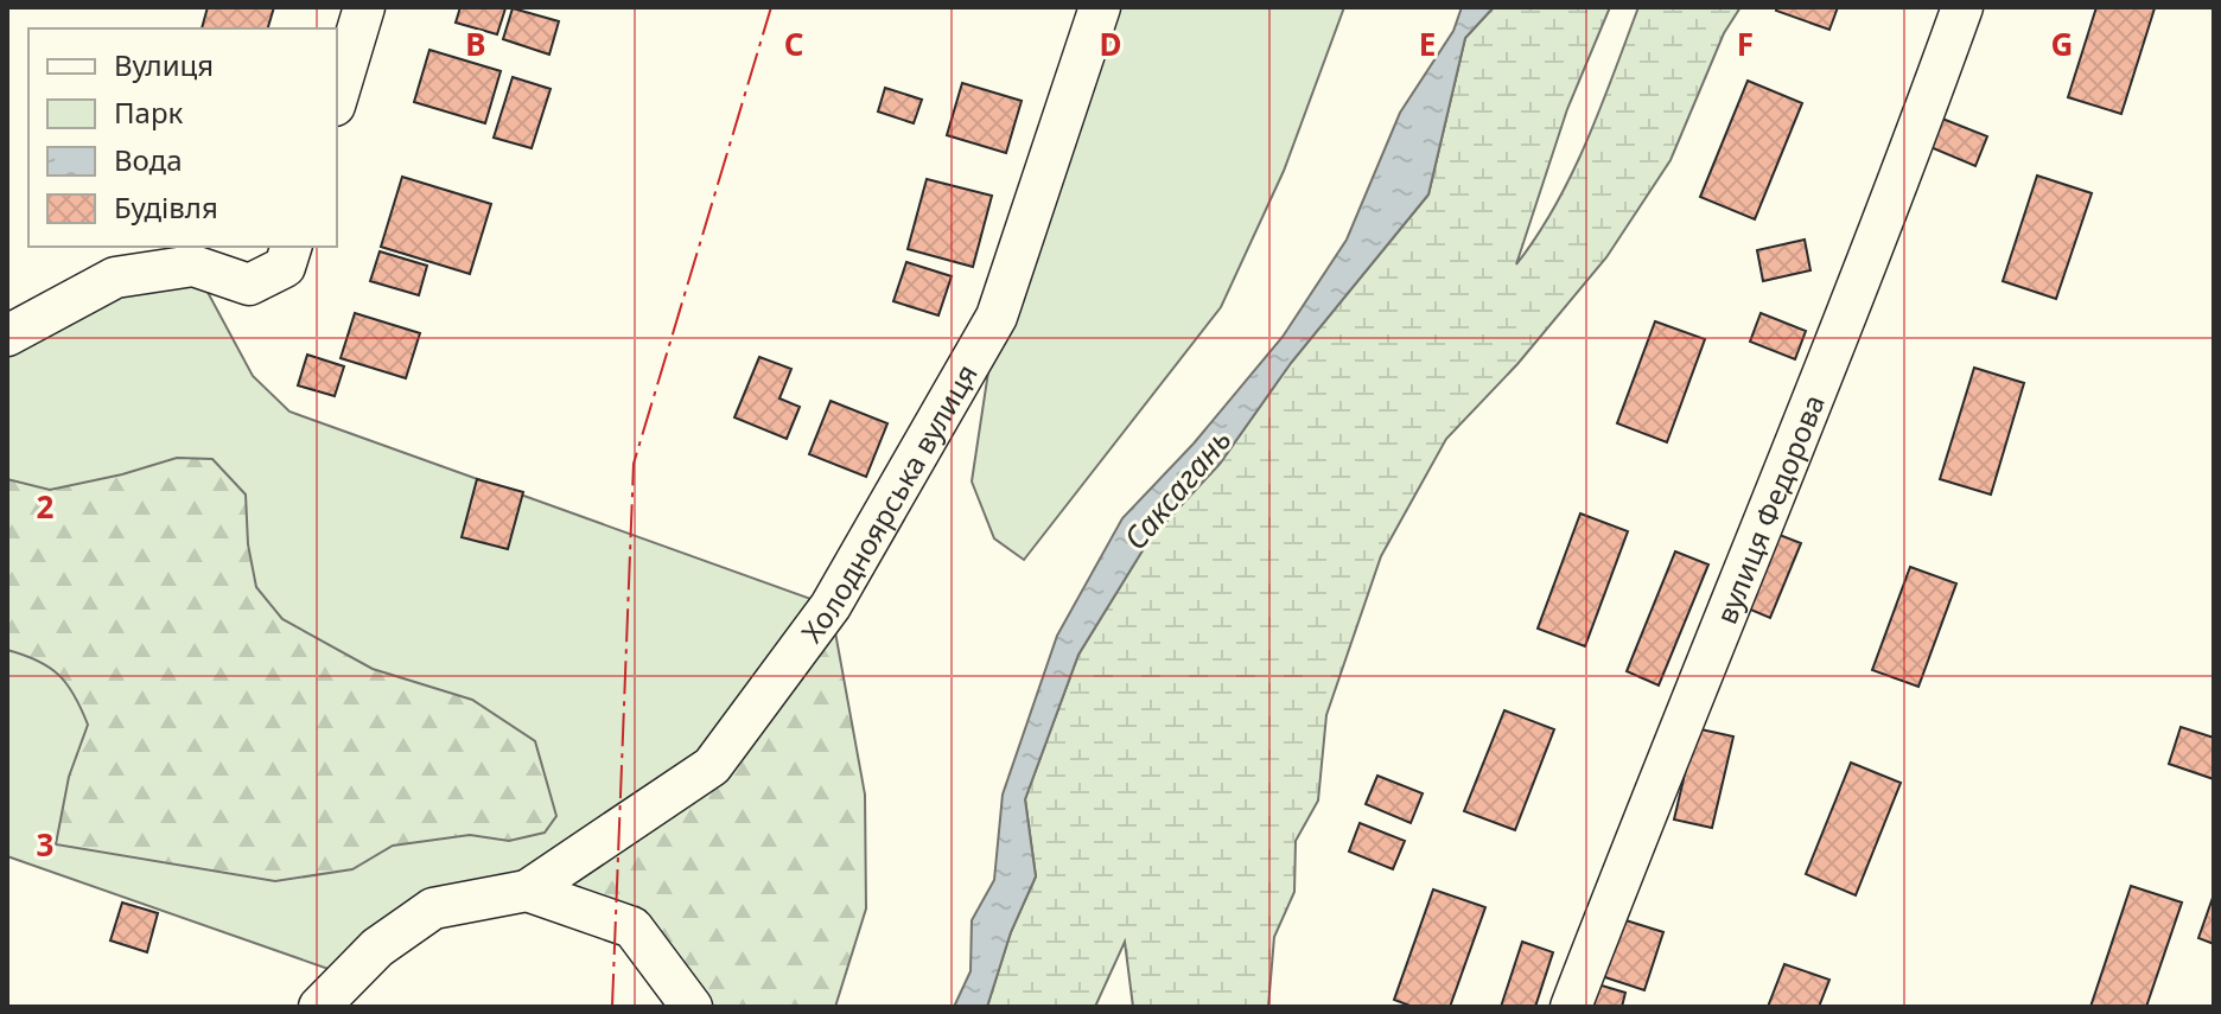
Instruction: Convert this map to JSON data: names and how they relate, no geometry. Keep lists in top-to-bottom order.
{
  "streets": {
    "street": ["Холодноярська вулиця", "вулиця Федорова"]
  },
  "water": ["Саксагань"],
  "legend": [
    "Вулиця",
    "Парк",
    "Вода",
    "Будівля"
  ],
  "grid": {
    "columns": [
      "B",
      "C",
      "D",
      "E",
      "F",
      "G"
    ],
    "rows": ["2", "3"]
  }
}
